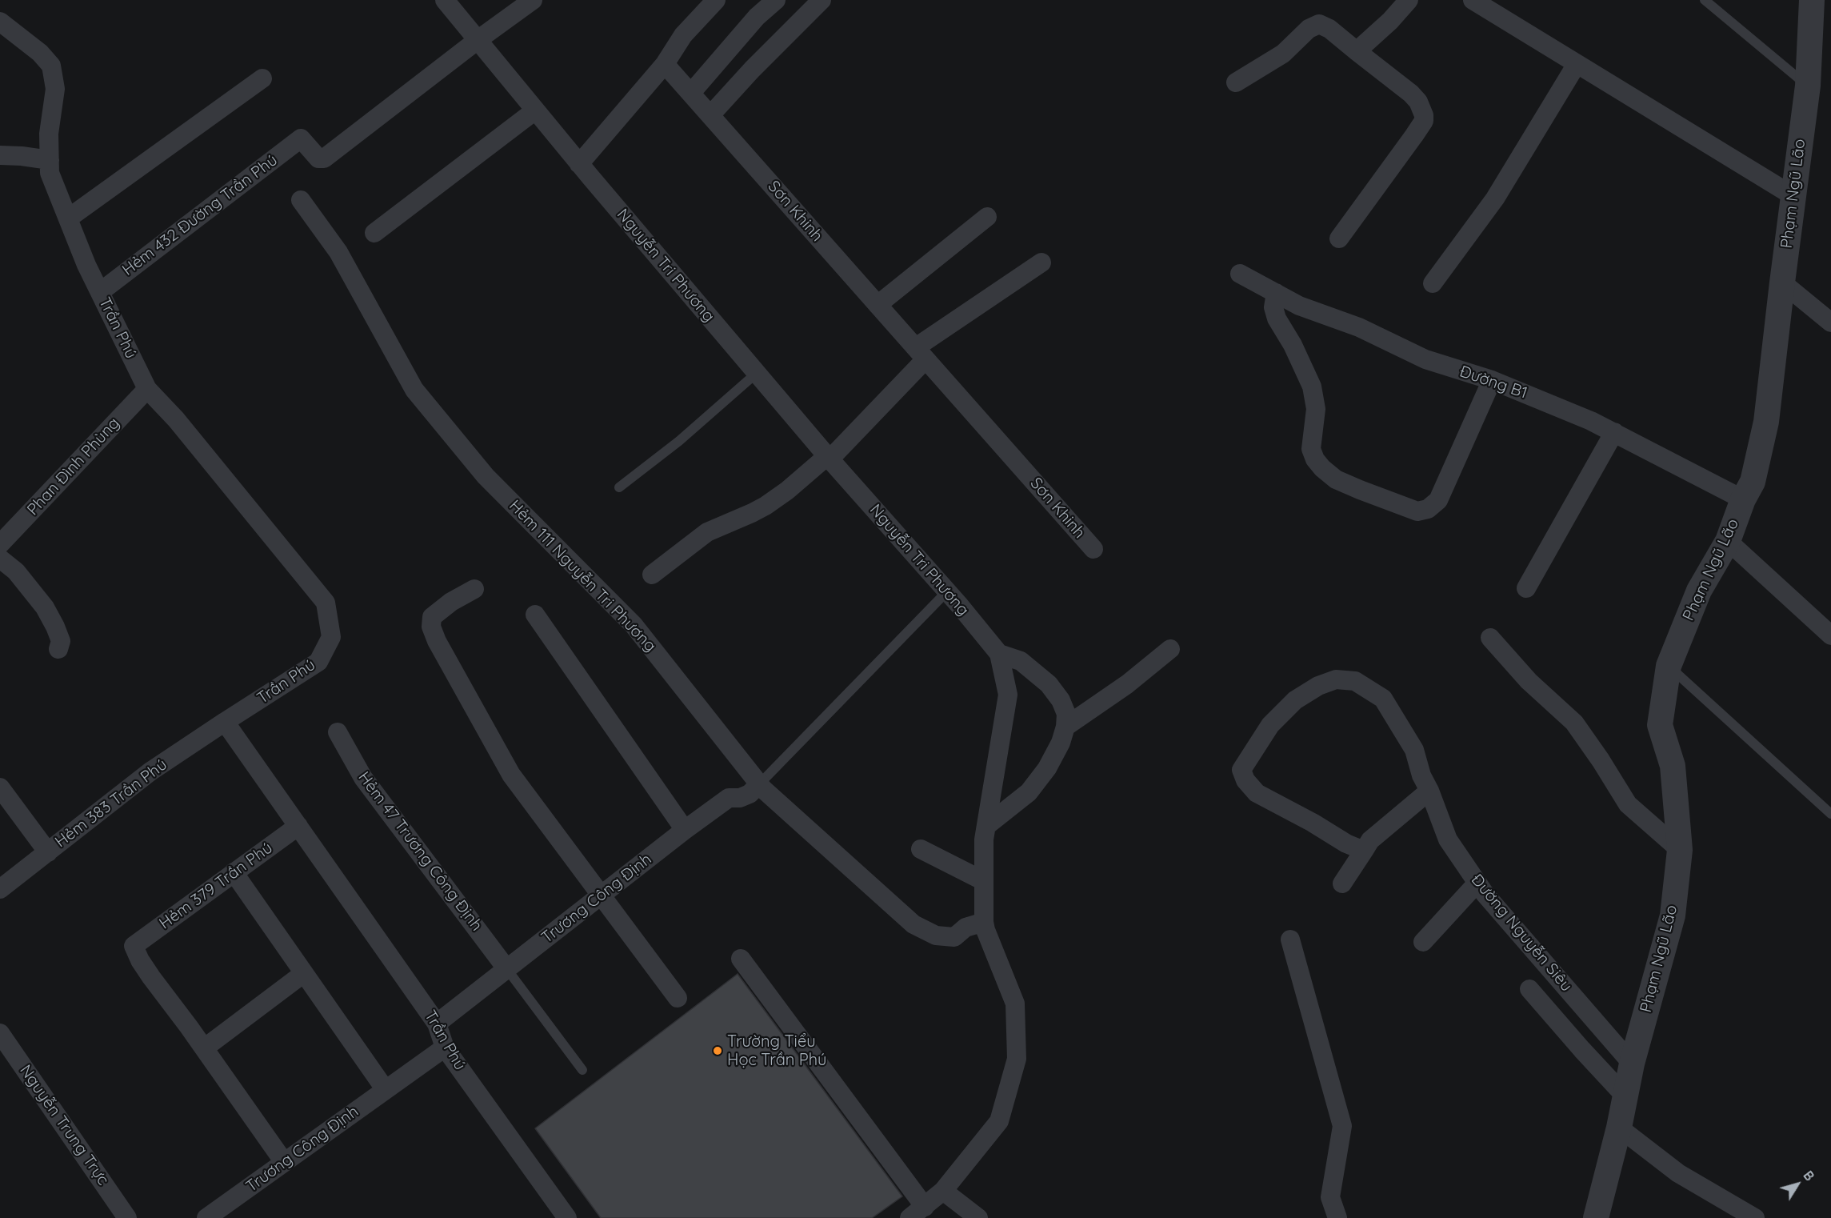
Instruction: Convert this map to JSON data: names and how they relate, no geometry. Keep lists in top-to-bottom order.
{
  "streets": {
    "street": [
      "Phạm Ngũ Lão",
      "Sơn Khinh",
      "Hẻm 432 Đường Trần Phú",
      "Nguyễn Tri Phương",
      "Trần Phú",
      "Đường B1",
      "Phan Đình Phùng",
      "Hẻm 111 Nguyễn Tri Phương",
      "Hẻm 383 Trần Phú",
      "Hẻm 47 Trương Công Định",
      "Hẻm 379 Trần Phú",
      "Trương Công Định",
      "Đường Nguyễn Siêu",
      "Nguyễn Trung Trực"
    ]
  },
  "crossings": [
    ["Phạm Ngũ Lão", "Đường B1"],
    ["Phạm Ngũ Lão", "Đường Nguyễn Siêu"],
    ["Hẻm 432 Đường Trần Phú", "Nguyễn Tri Phương"],
    ["Hẻm 432 Đường Trần Phú", "Trần Phú"],
    ["Nguyễn Tri Phương", "Hẻm 111 Nguyễn Tri Phương"],
    ["Trần Phú", "Phan Đình Phùng"],
    ["Trần Phú", "Hẻm 383 Trần Phú"],
    ["Trần Phú", "Hẻm 379 Trần Phú"],
    ["Trần Phú", "Trương Công Định"],
    ["Hẻm 111 Nguyễn Tri Phương", "Trương Công Định"],
    ["Hẻm 47 Trương Công Định", "Trương Công Định"]
  ],
  "places": ["Trường Tiểu Học Trần Phú"],
  "north": "top right"
}
